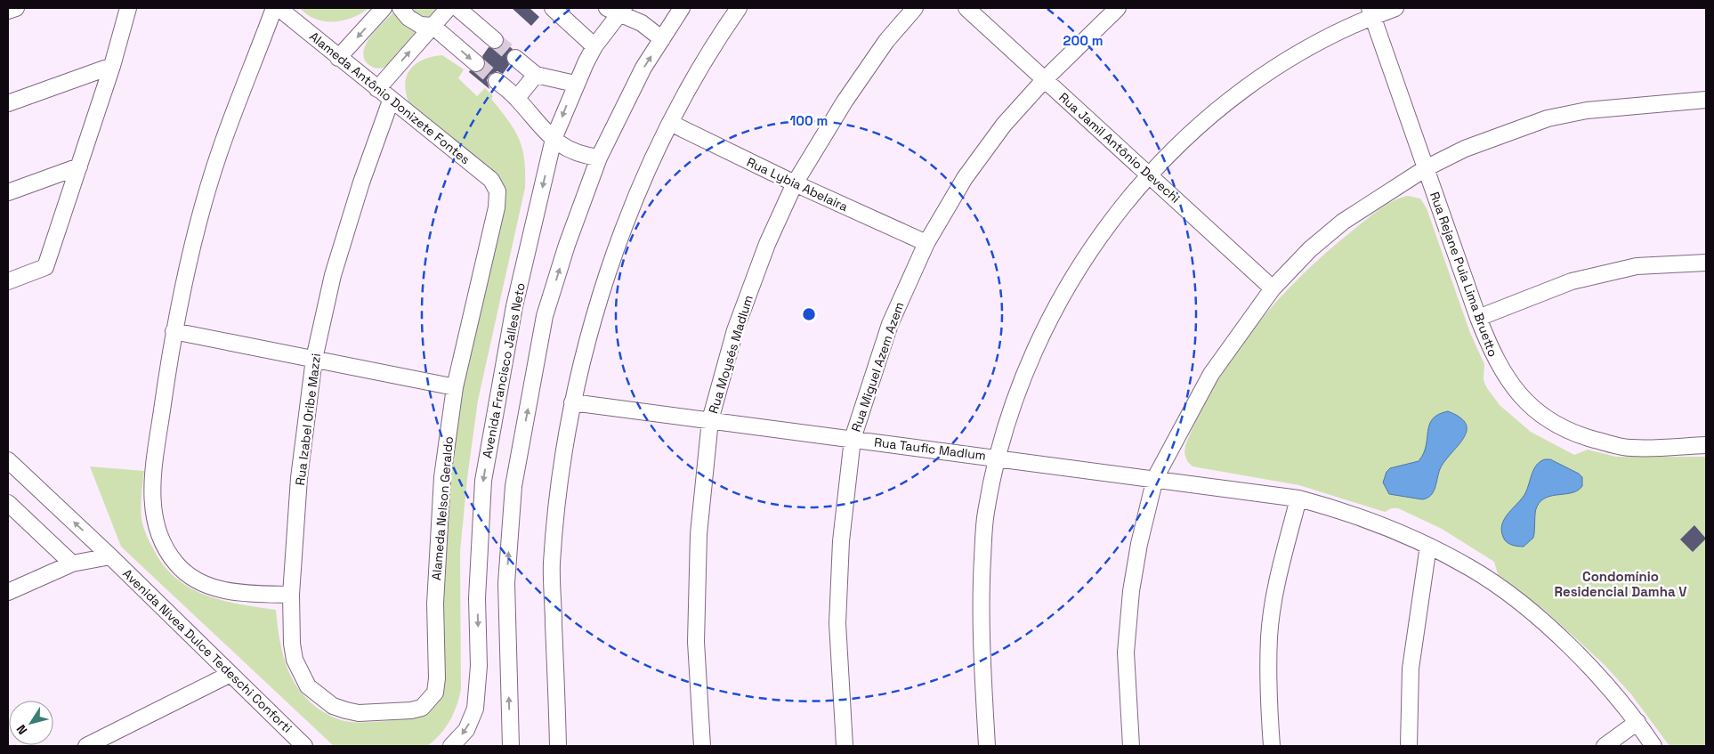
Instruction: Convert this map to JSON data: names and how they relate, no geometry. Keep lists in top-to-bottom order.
{
  "streets": {
    "street": [
      "Alameda Antônio Donizete Fontes",
      "Rua Jamil Antônio Devechi",
      "Rua Lybia Abelaira",
      "Rua Rejane Puia Lima Bruetto",
      "Rua Moysés Madlum",
      "Rua Miguel Azem Azem",
      "Avenida Francisco Jalles Neto",
      "Rua Izabel Oribe Mazzi",
      "Rua Taufic Madlum",
      "Alameda Nelson Geraldo",
      "Avenida Nívea Dulce Tedeschi Conforti"
    ]
  },
  "crossings": [
    ["Alameda Antônio Donizete Fontes", "Rua Izabel Oribe Mazzi"],
    ["Alameda Antônio Donizete Fontes", "Alameda Nelson Geraldo"],
    ["Rua Jamil Antônio Devechi", "Rua Miguel Azem Azem"],
    ["Rua Lybia Abelaira", "Rua Moysés Madlum"],
    ["Rua Lybia Abelaira", "Rua Miguel Azem Azem"],
    ["Rua Moysés Madlum", "Rua Taufic Madlum"],
    ["Rua Miguel Azem Azem", "Rua Taufic Madlum"],
    ["Rua Izabel Oribe Mazzi", "Alameda Nelson Geraldo"]
  ],
  "districts": ["Condomínio Residencial Damha V"],
  "north": "bottom left",
  "rings": ["200 m", "100 m"]
}
